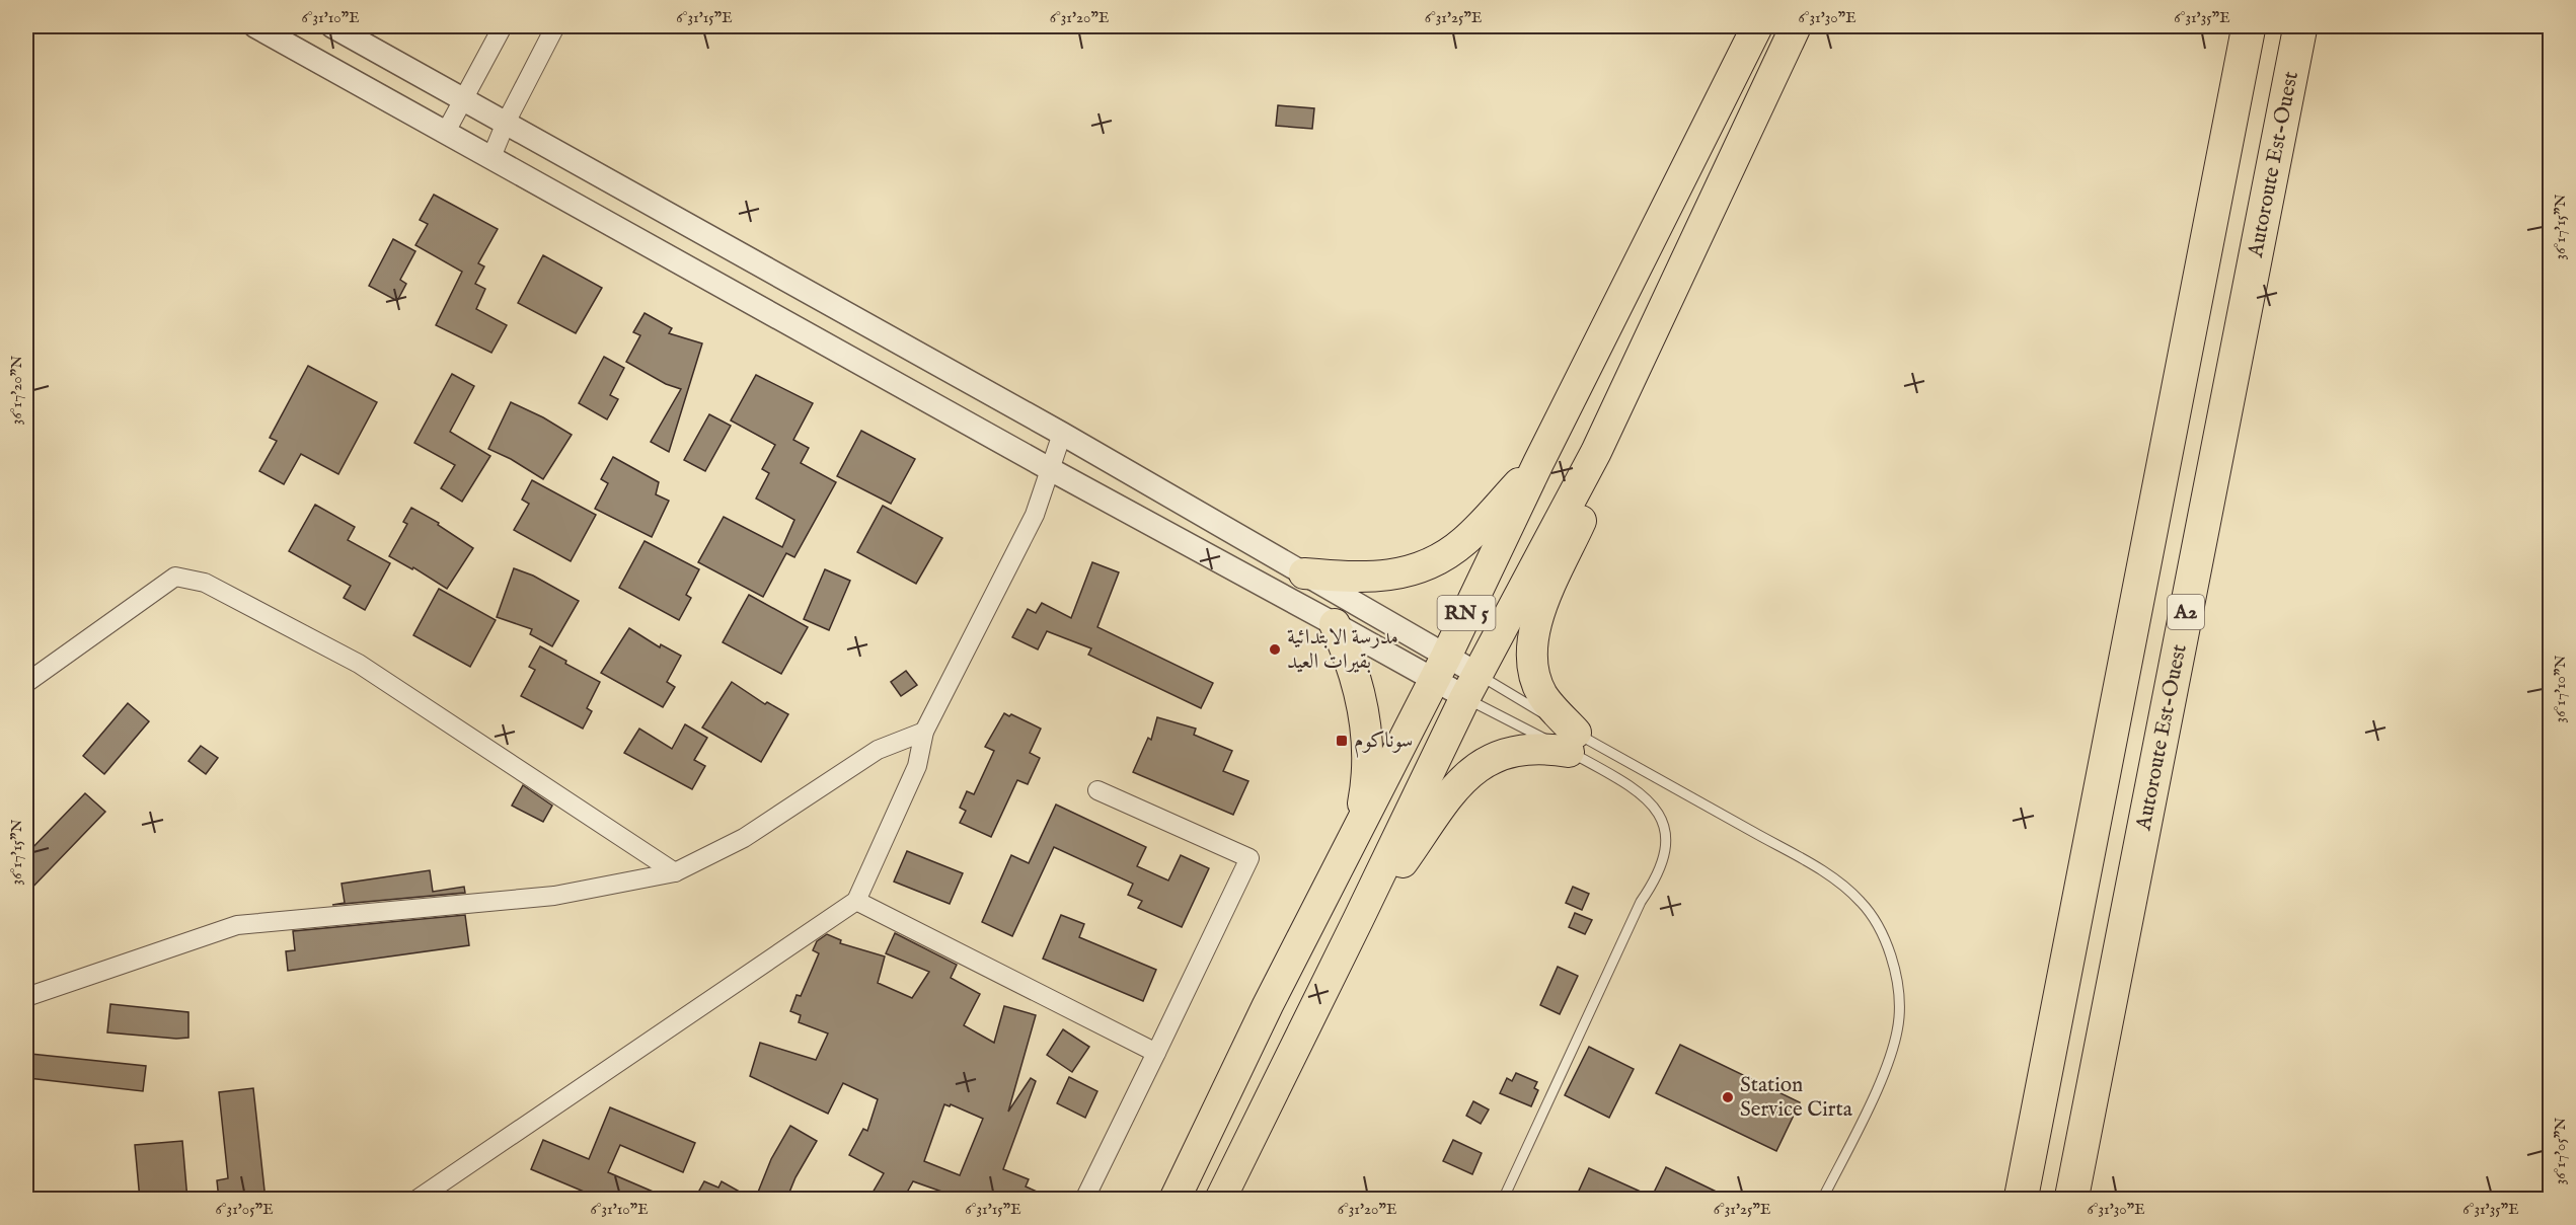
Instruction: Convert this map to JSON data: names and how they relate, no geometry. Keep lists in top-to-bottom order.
{
  "streets": {
    "highway": ["Autoroute Est-Ouest", "A2", "RN 5"]
  },
  "places": {
    "other": ["مدرسة الابتدائية بقيرات العيد", "Station Service Cirta"],
    "transit": ["سوناكوم"]
  },
  "coordinates": [
    "6°31'10\"E",
    "6°31'15\"E",
    "6°31'20\"E",
    "6°31'25\"E",
    "6°31'30\"E",
    "6°31'35\"E",
    "36°17'15\"N",
    "36°17'20\"N",
    "36°17'10\"N",
    "36°17'05\"N",
    "6°31'05\"E"
  ]
}
